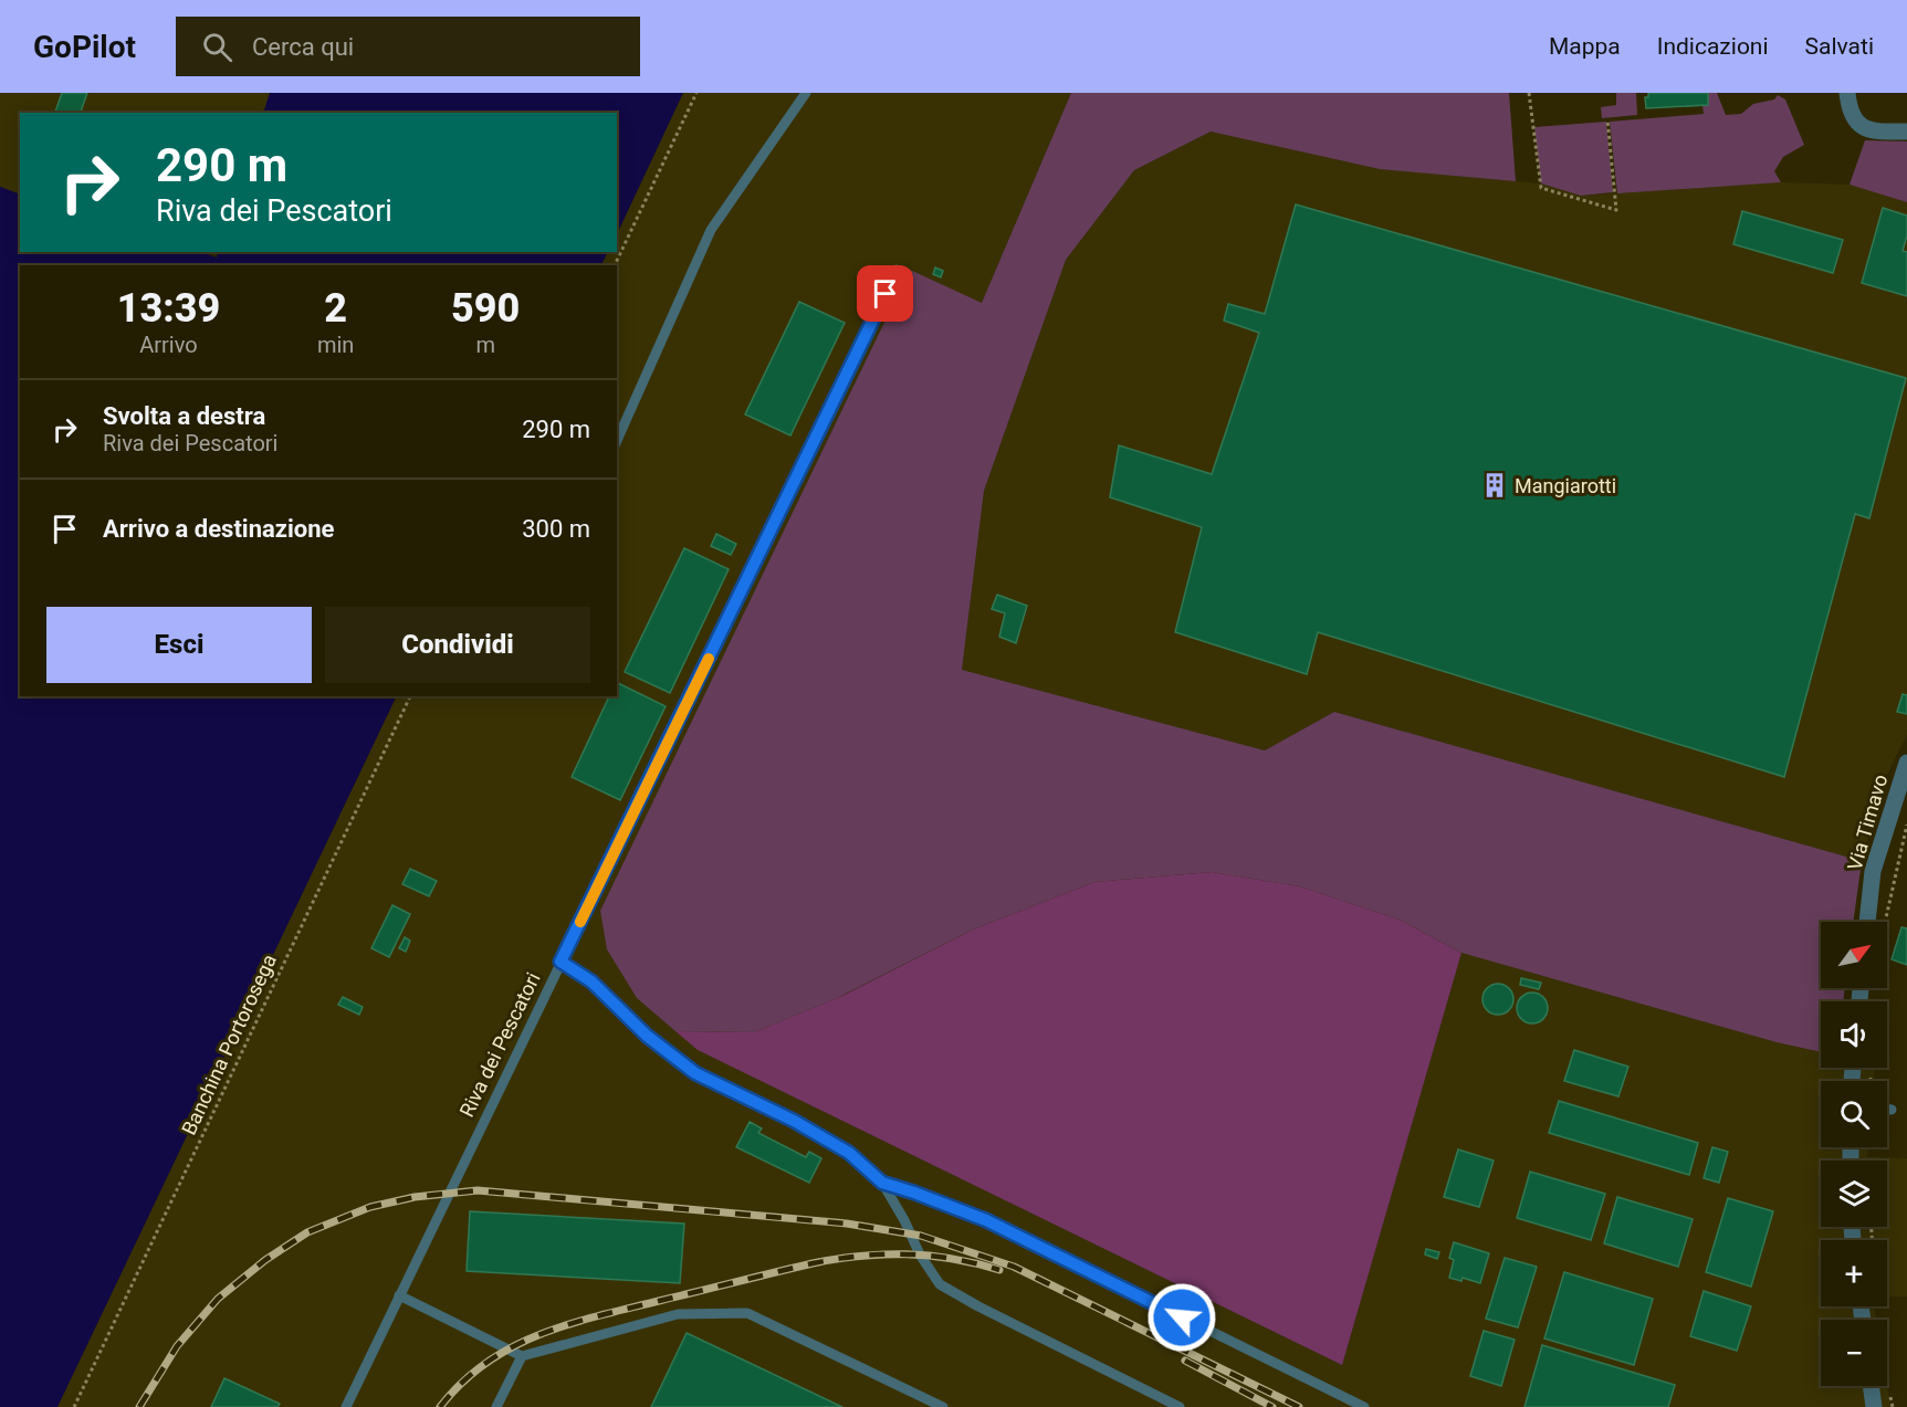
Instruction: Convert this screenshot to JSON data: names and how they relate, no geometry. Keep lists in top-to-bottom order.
{
  "streets": {
    "street": ["Via Timavo"],
    "lane": ["Riva dei Pescatori"],
    "path": ["Banchina Portorosega"]
  },
  "places": {
    "building": ["Mangiarotti"]
  },
  "north": "top right",
  "page": {
    "header": "GoPilot",
    "search": "Cerca qui",
    "nav": ["Mappa", "Indicazioni", "Salvati"],
    "turn": ["290 m", "Riva dei Pescatori"],
    "eta": [
      "13:39",
      "Arrivo",
      "2",
      "min",
      "590",
      "m"
    ],
    "list": [
      {
        "name": "Svolta a destra",
        "note": "Riva dei Pescatori",
        "value": "290 m"
      },
      {
        "name": "Arrivo a destinazione",
        "value": "300 m"
      }
    ],
    "buttons": ["Esci", "Condividi"],
    "map_buttons": ["+", "−"]
  }
}
